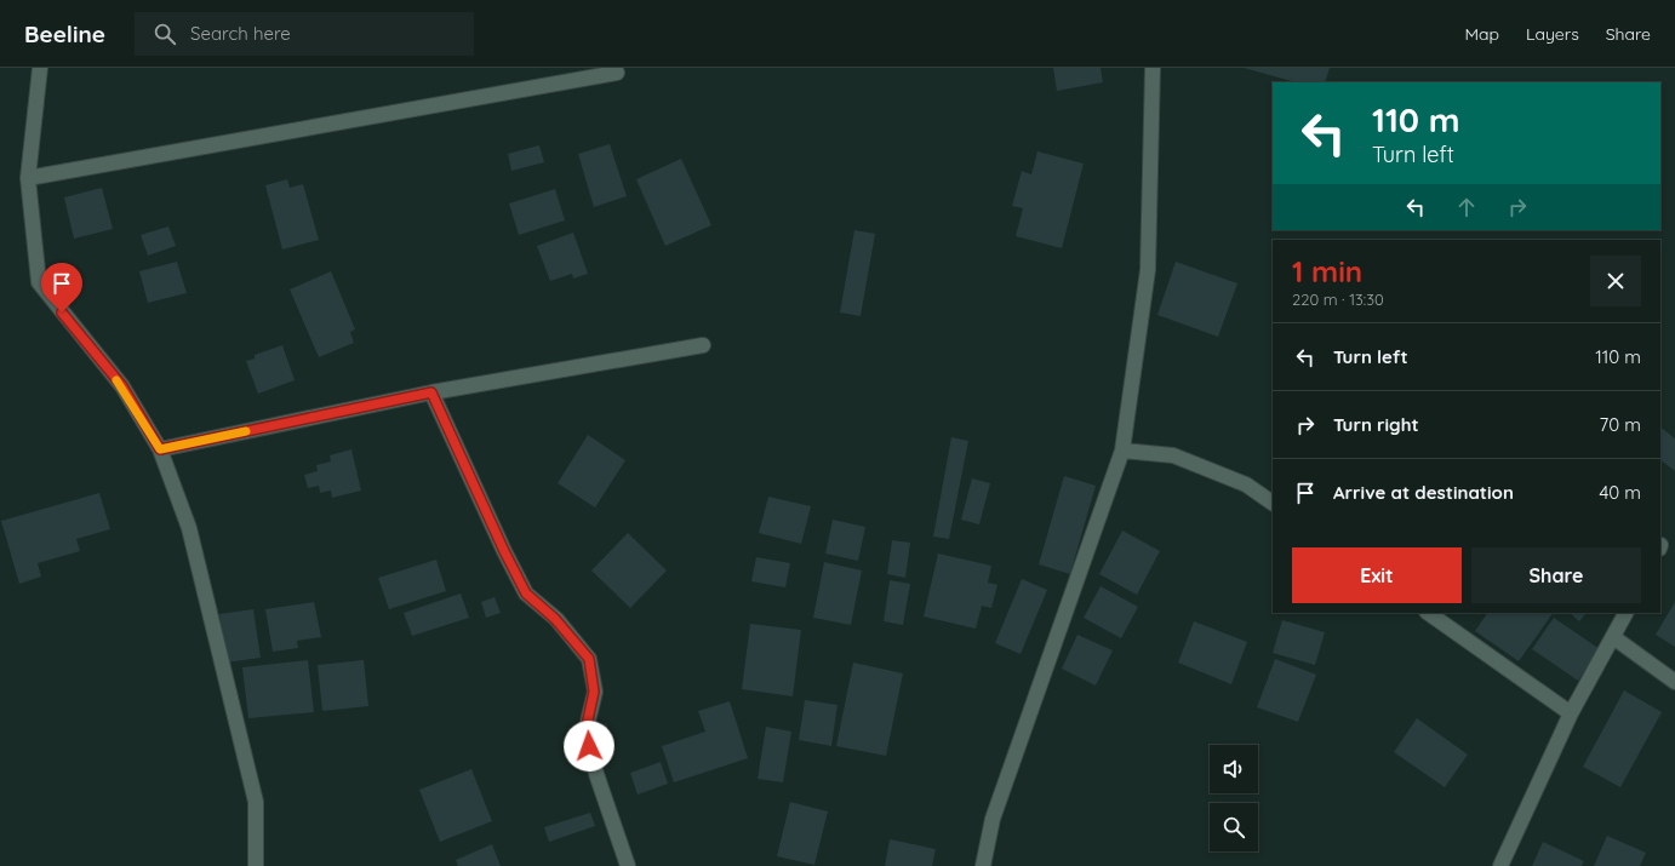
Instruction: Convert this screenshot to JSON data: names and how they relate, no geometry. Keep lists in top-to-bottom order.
{
  "page": {
    "header": "Beeline",
    "search": "Search here",
    "nav": ["Map", "Layers", "Share"],
    "turn": ["110 m", "Turn left"],
    "heading": ["1 min", "220 m · 13:30"],
    "list": [
      {
        "name": "Turn left",
        "value": "110 m"
      },
      {
        "name": "Turn right",
        "value": "70 m"
      },
      {
        "name": "Arrive at destination",
        "value": "40 m"
      }
    ],
    "buttons": ["Exit", "Share"]
  }
}
